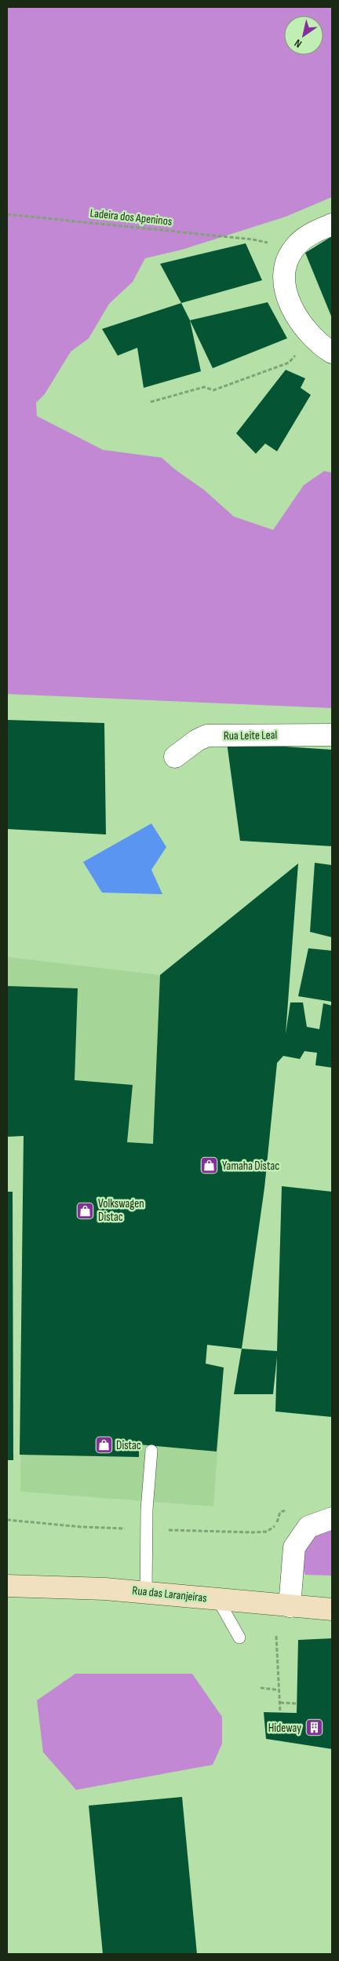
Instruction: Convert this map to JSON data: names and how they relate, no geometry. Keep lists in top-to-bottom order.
{
  "streets": {
    "main road": ["Rua das Laranjeiras"],
    "street": ["Rua Leite Leal"],
    "path": ["Ladeira dos Apeninos"]
  },
  "places": {
    "shop": ["Yamaha Distac", "Volkswagen Distac", "Distac"],
    "building": ["Hideway"]
  },
  "north": "bottom left"
}
